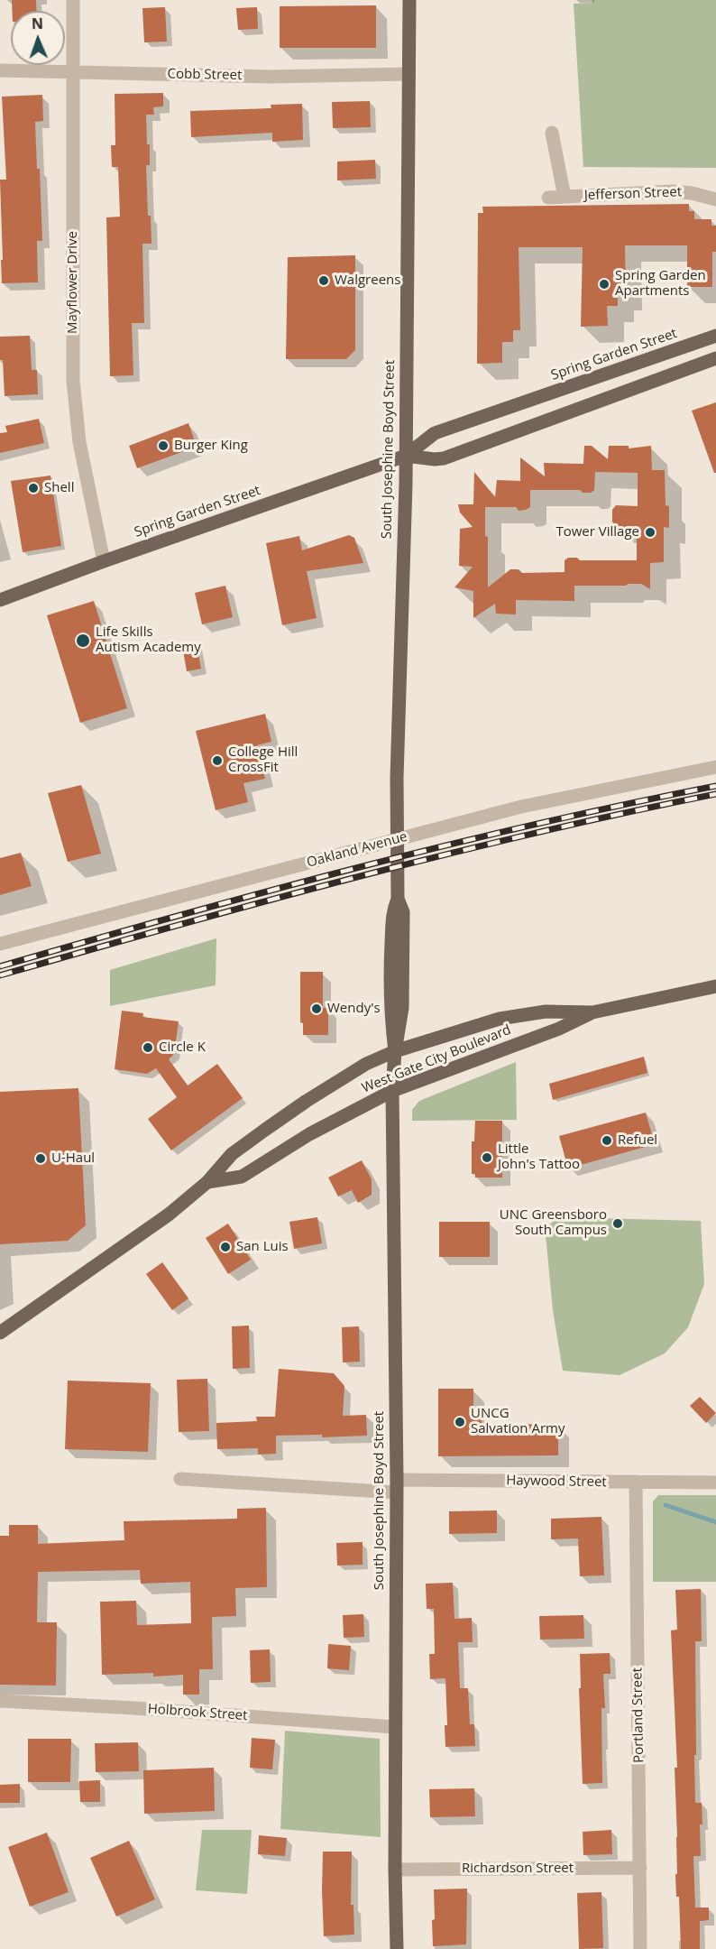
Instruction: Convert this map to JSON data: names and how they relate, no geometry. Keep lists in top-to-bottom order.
{
  "streets": {
    "main road": ["Spring Garden Street", "South Josephine Boyd Street", "West Gate City Boulevard"],
    "street": [
      "Cobb Street",
      "Jefferson Street",
      "Mayflower Drive",
      "Oakland Avenue",
      "Haywood Street",
      "Holbrook Street",
      "Portland Street",
      "Richardson Street"
    ]
  },
  "crossings": [
    ["Cobb Street", "Mayflower Drive"],
    ["Cobb Street", "South Josephine Boyd Street"],
    ["Mayflower Drive", "Spring Garden Street"],
    ["Spring Garden Street", "South Josephine Boyd Street"],
    ["South Josephine Boyd Street", "Oakland Avenue"],
    ["South Josephine Boyd Street", "West Gate City Boulevard"],
    ["South Josephine Boyd Street", "Haywood Street"],
    ["South Josephine Boyd Street", "Holbrook Street"],
    ["South Josephine Boyd Street", "Richardson Street"],
    ["Haywood Street", "Portland Street"],
    ["Portland Street", "Richardson Street"]
  ],
  "places": [
    "Walgreens",
    "Spring Garden Apartments",
    "Burger King",
    "Shell",
    "Tower Village",
    "Life Skills Autism Academy",
    "College Hill CrossFit",
    "Wendy's",
    "Circle K",
    "Refuel",
    "Little John's Tattoo",
    "U-Haul",
    "UNC Greensboro South Campus",
    "San Luis",
    "UNCG Salvation Army"
  ],
  "north": "top"
}
